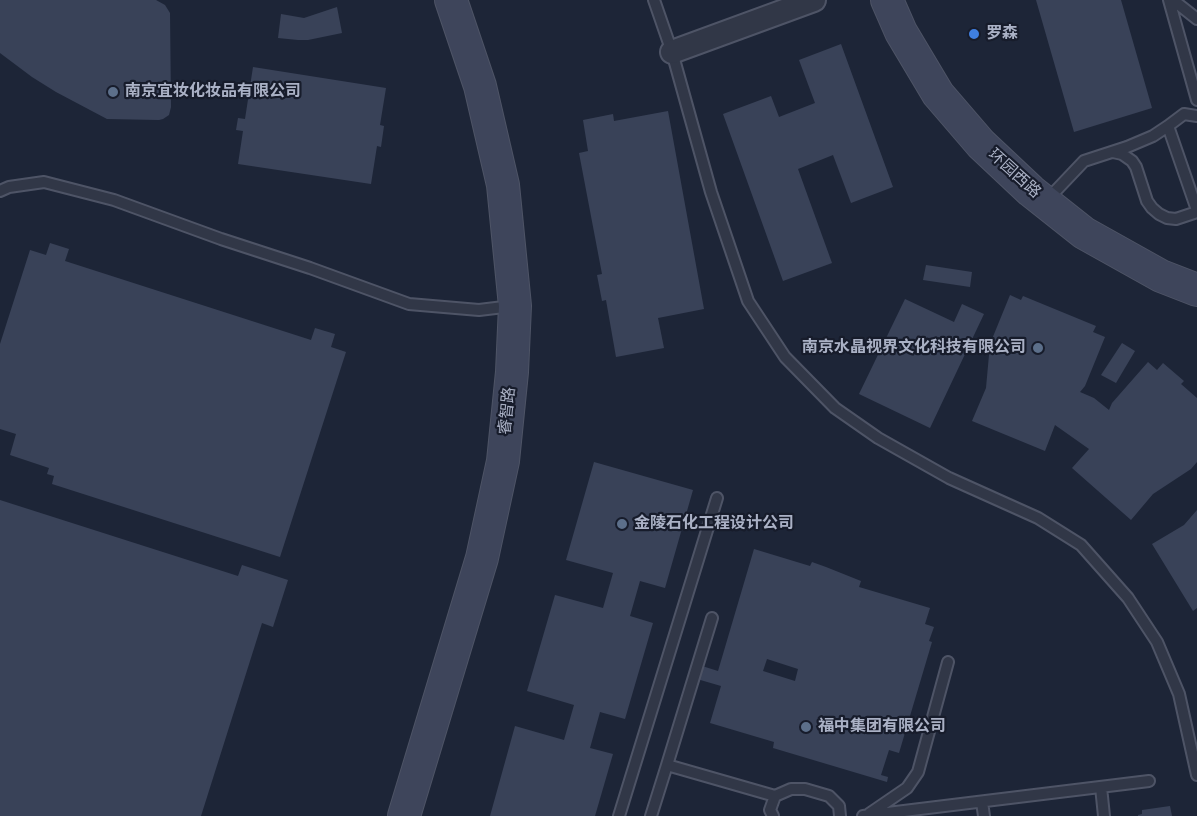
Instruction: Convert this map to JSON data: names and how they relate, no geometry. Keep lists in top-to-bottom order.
{
  "streets": {
    "street": ["环园西路", "睿智路"]
  },
  "places": [
    "罗森",
    "南京宜妆化妆品有限公司",
    "南京水晶视界文化科技有限公司",
    "金陵石化工程设计公司",
    "福中集团有限公司"
  ]
}
